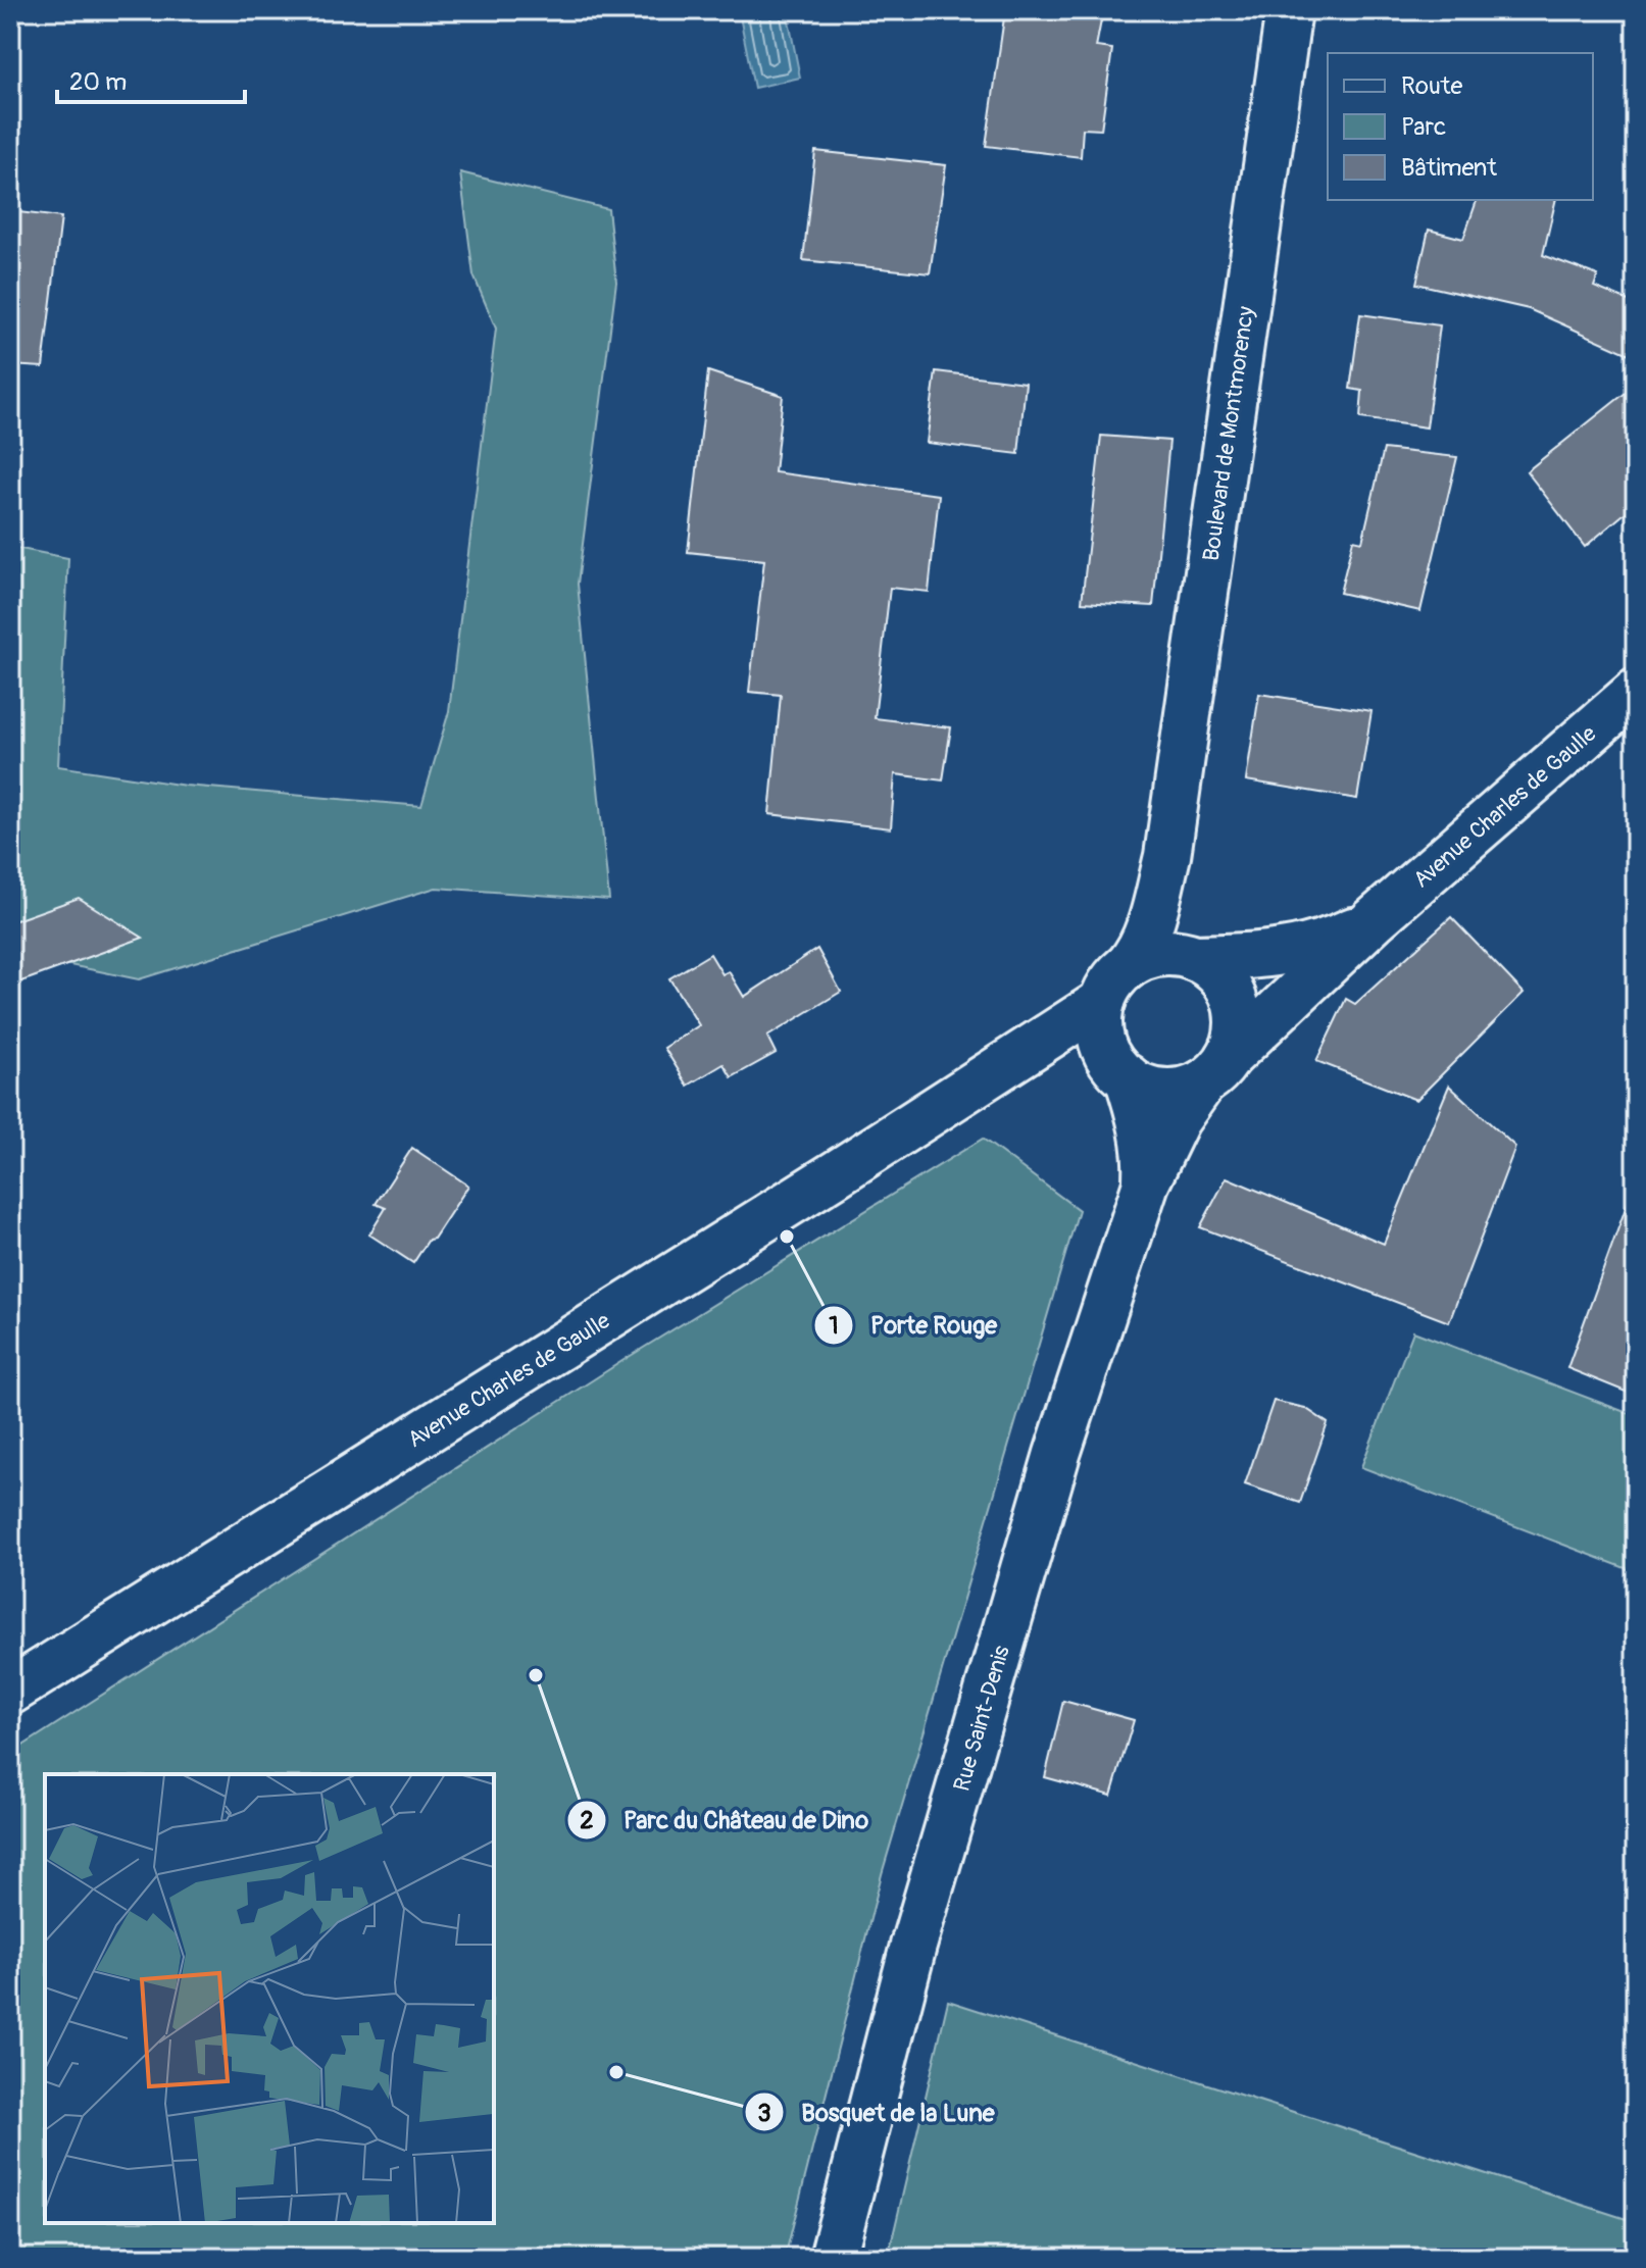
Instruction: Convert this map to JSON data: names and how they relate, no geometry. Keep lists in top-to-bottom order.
{
  "streets": {
    "main road": ["Boulevard de Montmorency", "Avenue Charles de Gaulle", "Rue Saint-Denis"]
  },
  "crossings": [
    ["Boulevard de Montmorency", "Avenue Charles de Gaulle"],
    ["Boulevard de Montmorency", "Rue Saint-Denis"],
    ["Avenue Charles de Gaulle", "Rue Saint-Denis"]
  ],
  "places": ["Porte Rouge", "Parc du Château de Dino", "Bosquet de la Lune"],
  "legend": ["Route", "Parc", "Bâtiment"],
  "scale_bar": "20 m"
}
